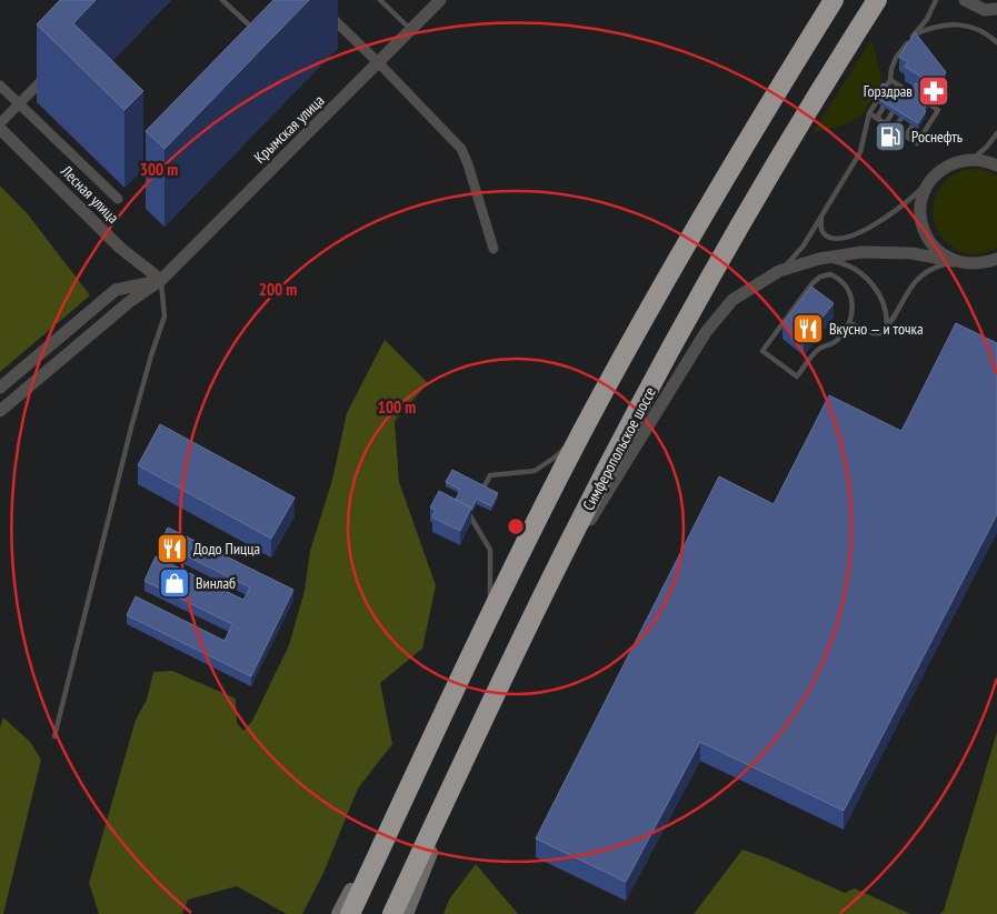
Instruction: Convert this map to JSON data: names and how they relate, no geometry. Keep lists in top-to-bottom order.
{
  "streets": {
    "highway": ["Симферопольское шоссе"],
    "street": ["Крымская улица", "Лесная улица"]
  },
  "crossings": [
    ["Крымская улица", "Лесная улица"]
  ],
  "places": {
    "pharmacy": ["Горздрав"],
    "fuel station": ["Роснефть"],
    "restaurant": ["Вкусно — и точка", "Додо Пицца"],
    "shop": ["Винлаб"]
  },
  "rings": ["300 m", "200 m", "100 m"]
}
